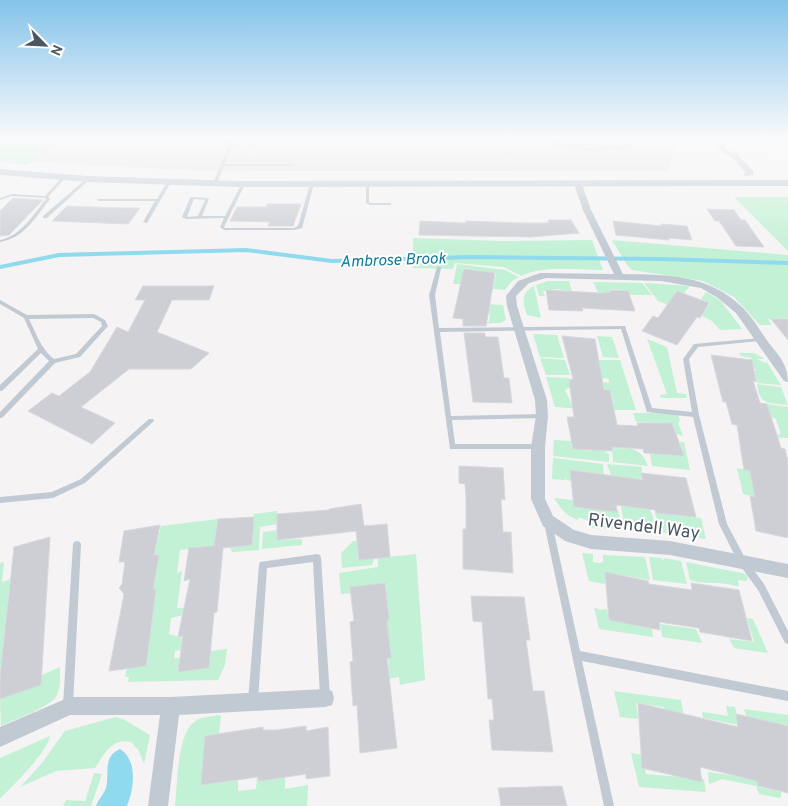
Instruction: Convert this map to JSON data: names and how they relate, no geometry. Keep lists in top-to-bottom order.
{
  "streets": {
    "street": ["Rivendell Way"]
  },
  "water": ["Ambrose Brook"],
  "north": "bottom right"
}
